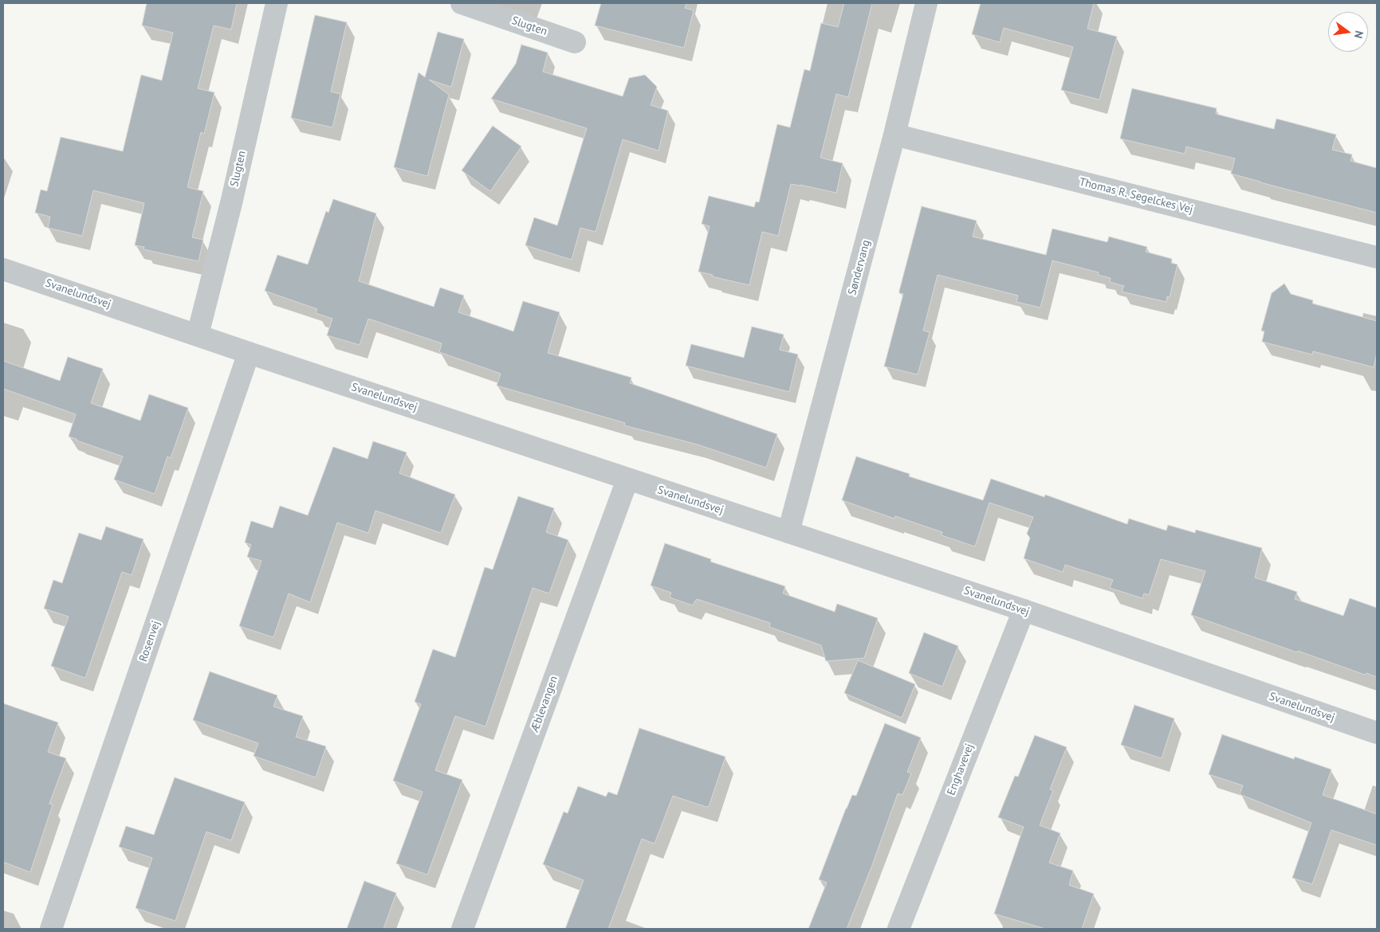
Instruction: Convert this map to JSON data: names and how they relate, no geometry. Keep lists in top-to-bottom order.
{
  "streets": {
    "street": [
      "Slugten",
      "Thomas R. Segelckes Vej",
      "Søndervang",
      "Svanelundsvej",
      "Rosenvej",
      "Æblevangen",
      "Enghavevej"
    ]
  },
  "crossings": [
    ["Slugten", "Svanelundsvej"],
    ["Thomas R. Segelckes Vej", "Søndervang"],
    ["Søndervang", "Svanelundsvej"],
    ["Svanelundsvej", "Rosenvej"],
    ["Svanelundsvej", "Æblevangen"],
    ["Svanelundsvej", "Enghavevej"]
  ],
  "north": "right"
}
